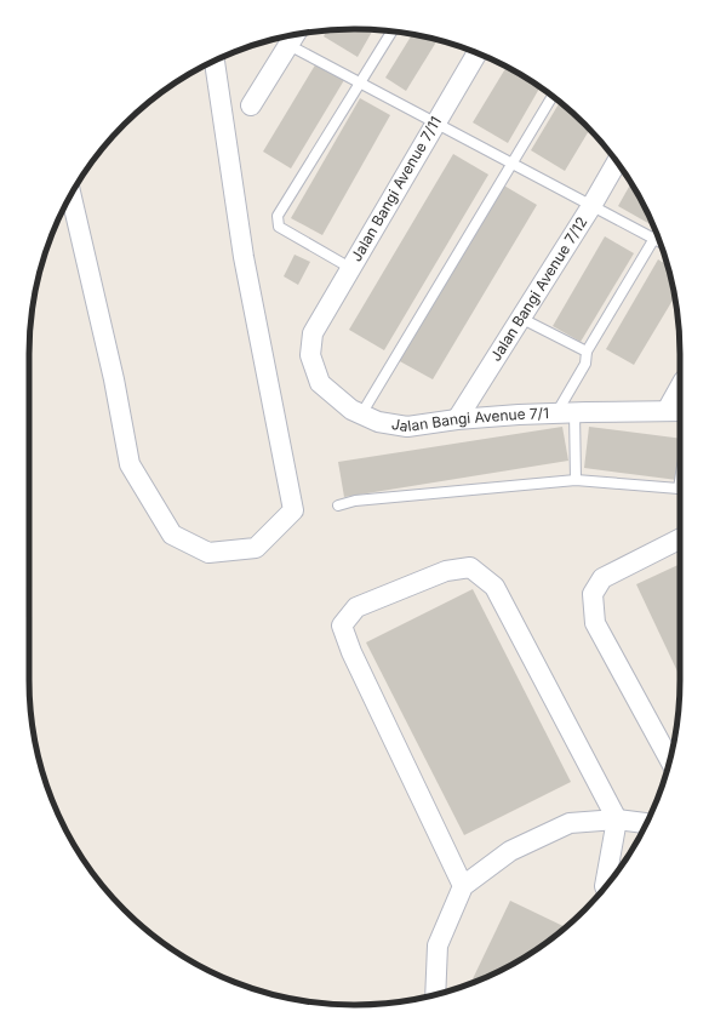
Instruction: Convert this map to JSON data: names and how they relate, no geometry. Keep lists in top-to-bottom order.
{
  "streets": {
    "street": ["Jalan Bangi Avenue 7/11", "Jalan Bangi Avenue 7/12", "Jalan Bangi Avenue 7/1"]
  },
  "crossings": [
    ["Jalan Bangi Avenue 7/11", "Jalan Bangi Avenue 7/1"],
    ["Jalan Bangi Avenue 7/12", "Jalan Bangi Avenue 7/1"]
  ]
}
